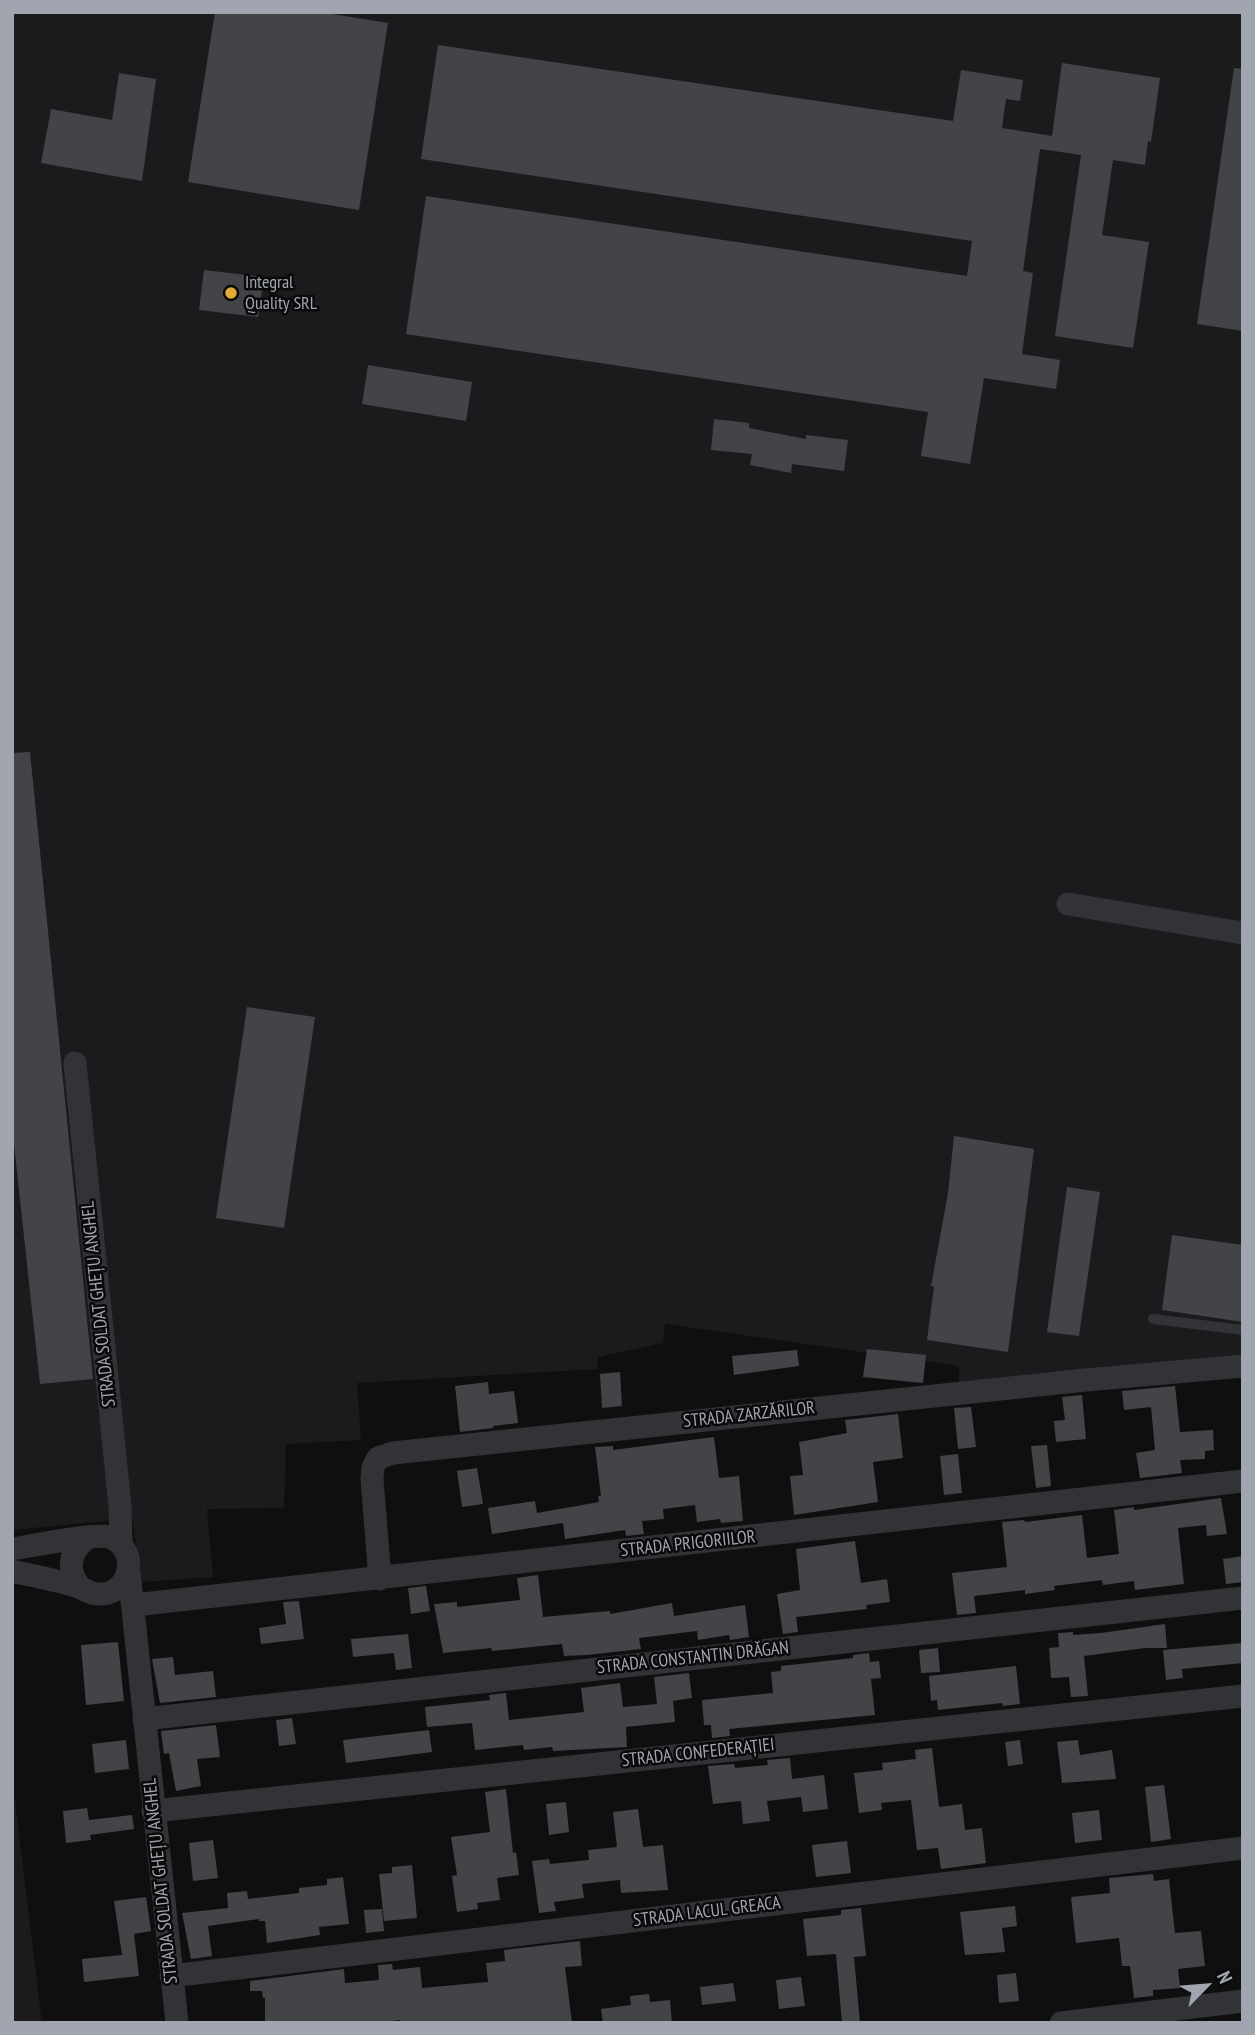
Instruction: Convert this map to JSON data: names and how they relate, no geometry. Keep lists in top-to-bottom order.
{
  "streets": {
    "street": [
      "STRADA SOLDAT GHEȚU ANGHEL",
      "STRADA ZARZĂRILOR",
      "STRADA PRIGORIILOR",
      "STRADA CONSTANTIN DRĂGAN",
      "STRADA CONFEDERAȚIEI",
      "STRADA LACUL GREACA"
    ]
  },
  "crossings": [
    ["STRADA SOLDAT GHEȚU ANGHEL", "STRADA PRIGORIILOR"],
    ["STRADA SOLDAT GHEȚU ANGHEL", "STRADA CONSTANTIN DRĂGAN"],
    ["STRADA SOLDAT GHEȚU ANGHEL", "STRADA CONFEDERAȚIEI"],
    ["STRADA SOLDAT GHEȚU ANGHEL", "STRADA LACUL GREACA"],
    ["STRADA ZARZĂRILOR", "STRADA PRIGORIILOR"]
  ],
  "places": ["Integral Quality SRL"],
  "north": "top right"
}
